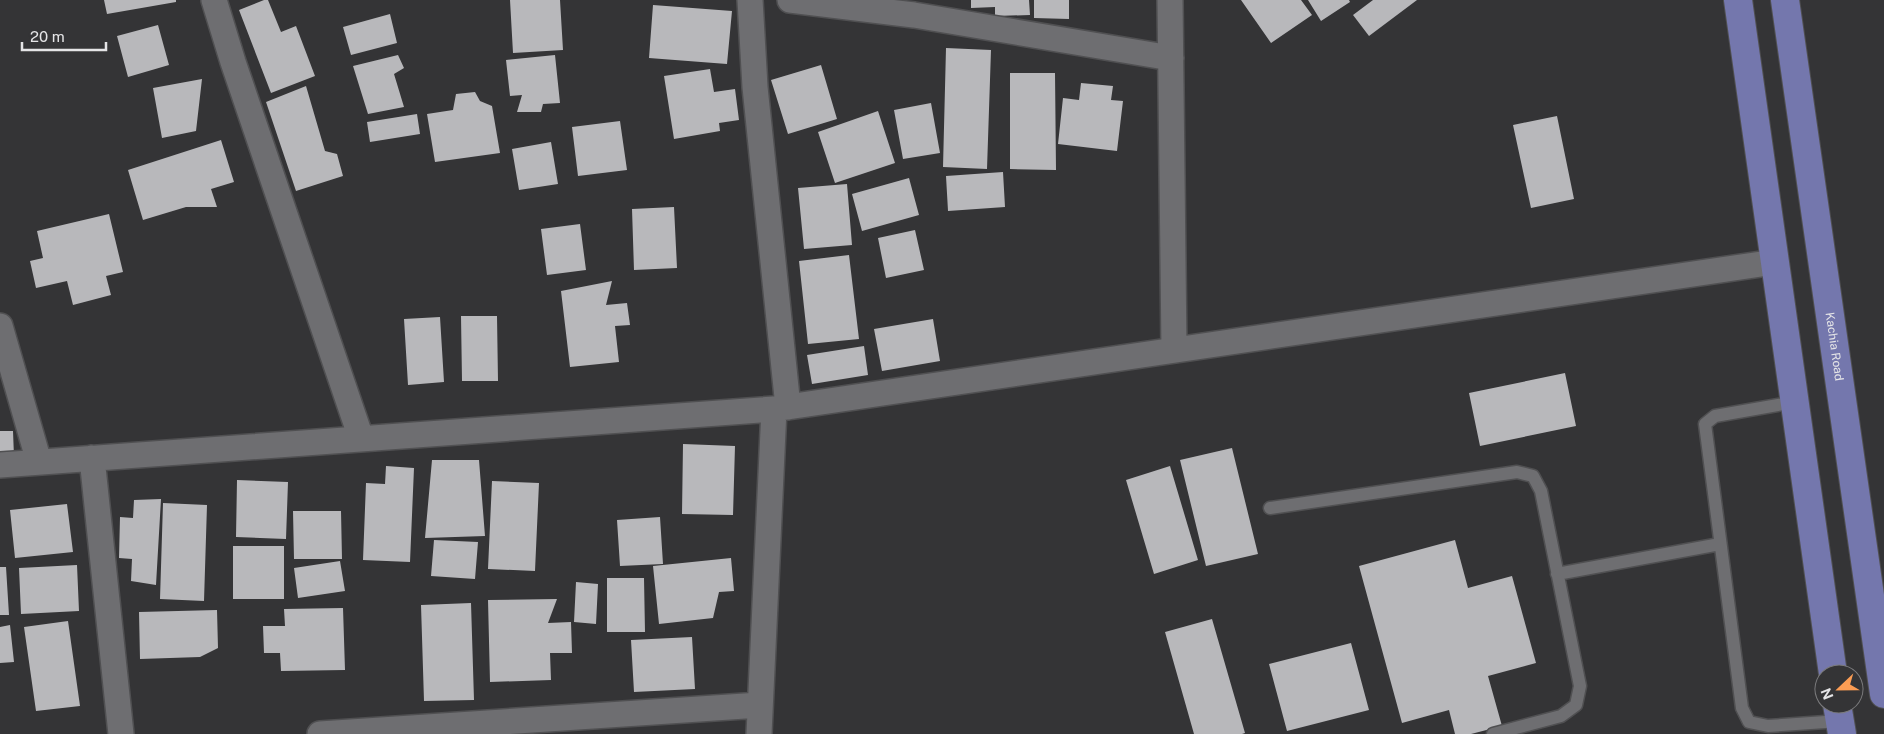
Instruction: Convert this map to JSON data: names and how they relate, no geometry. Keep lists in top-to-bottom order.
{
  "streets": {
    "highway": ["Kachia Road"]
  },
  "scale_bar": "20 m",
  "north": "left"
}
